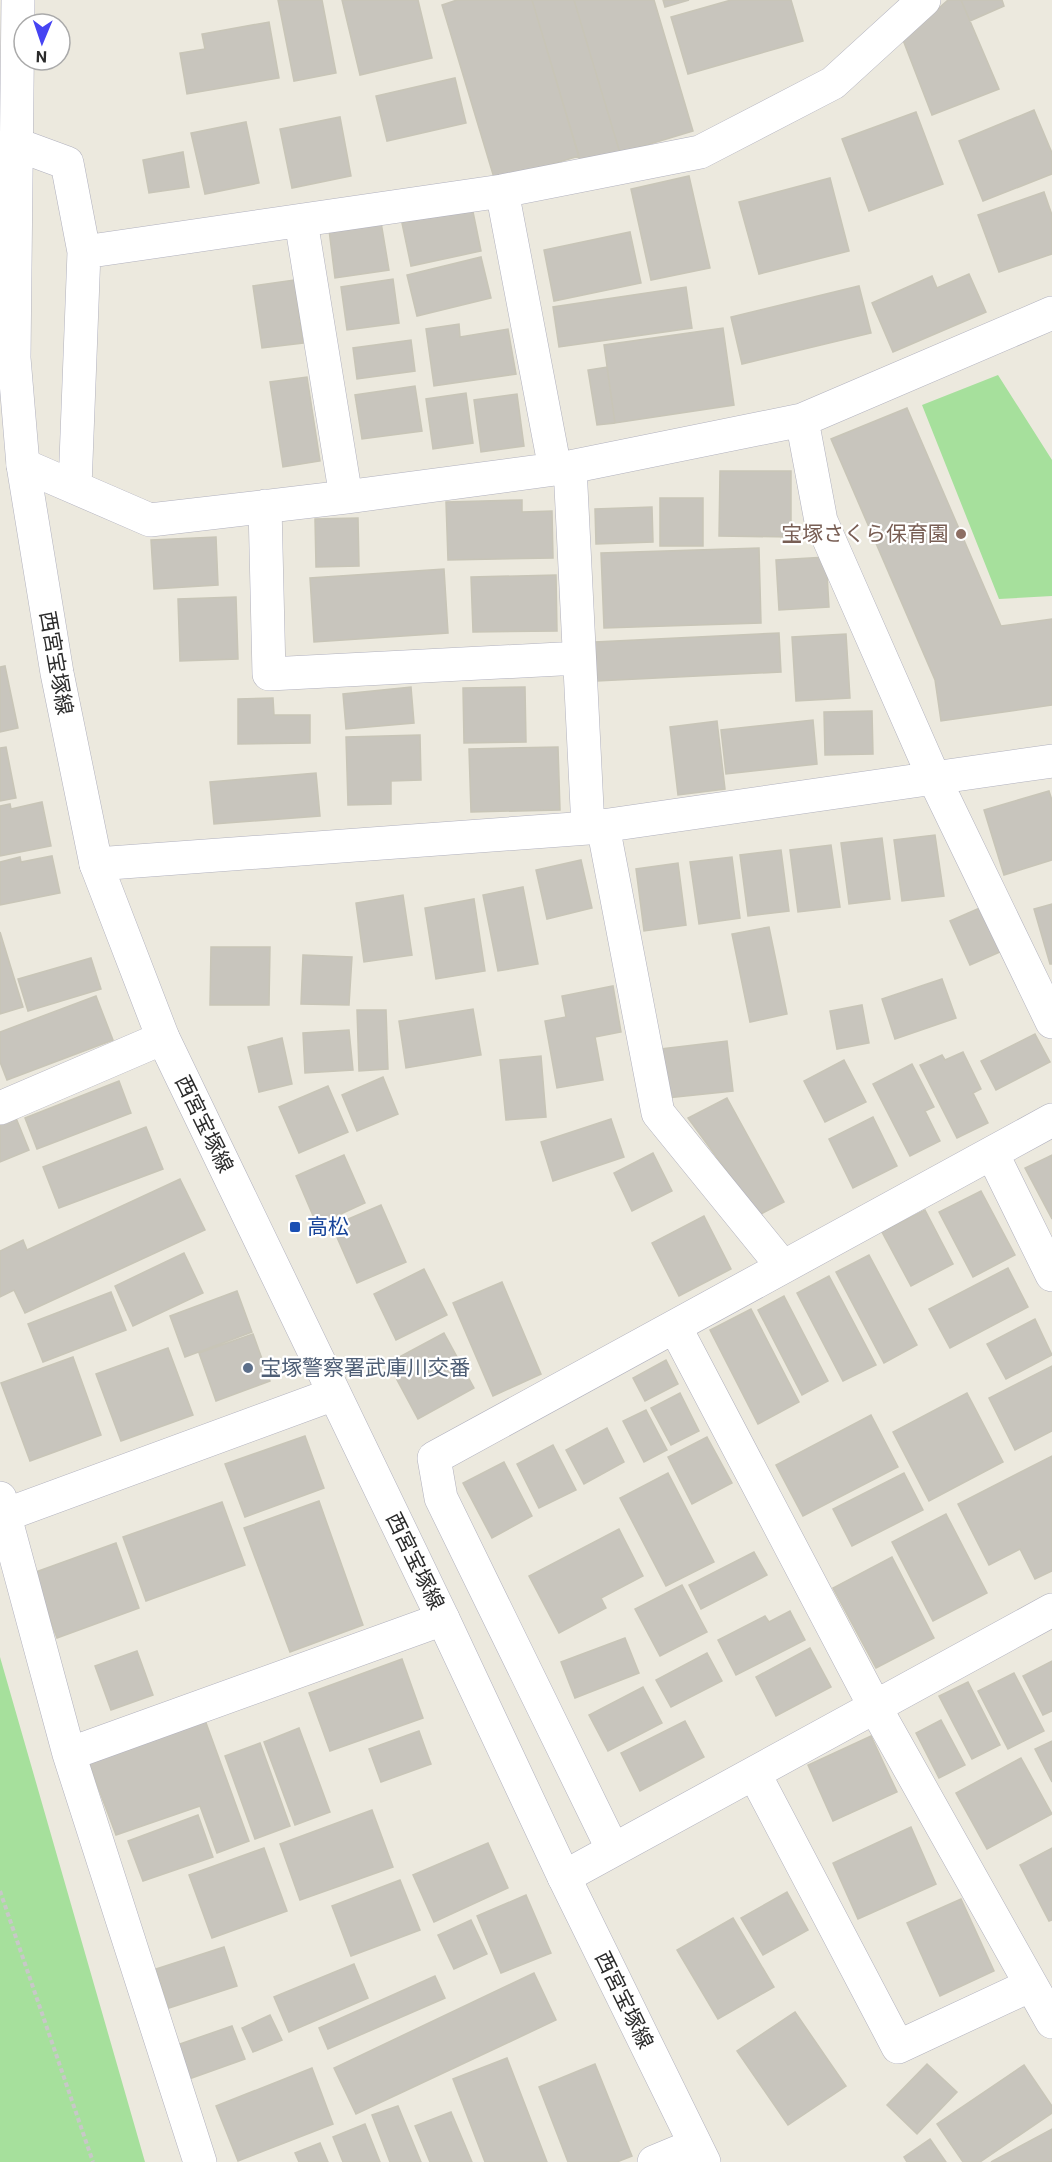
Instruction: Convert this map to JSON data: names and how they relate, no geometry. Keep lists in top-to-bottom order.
{
  "streets": {
    "street": ["西宮宝塚線"]
  },
  "places": {
    "other": ["宝塚さくら保育園", "宝塚警察署武庫川交番"],
    "transit": ["高松"]
  },
  "north": "bottom"
}
